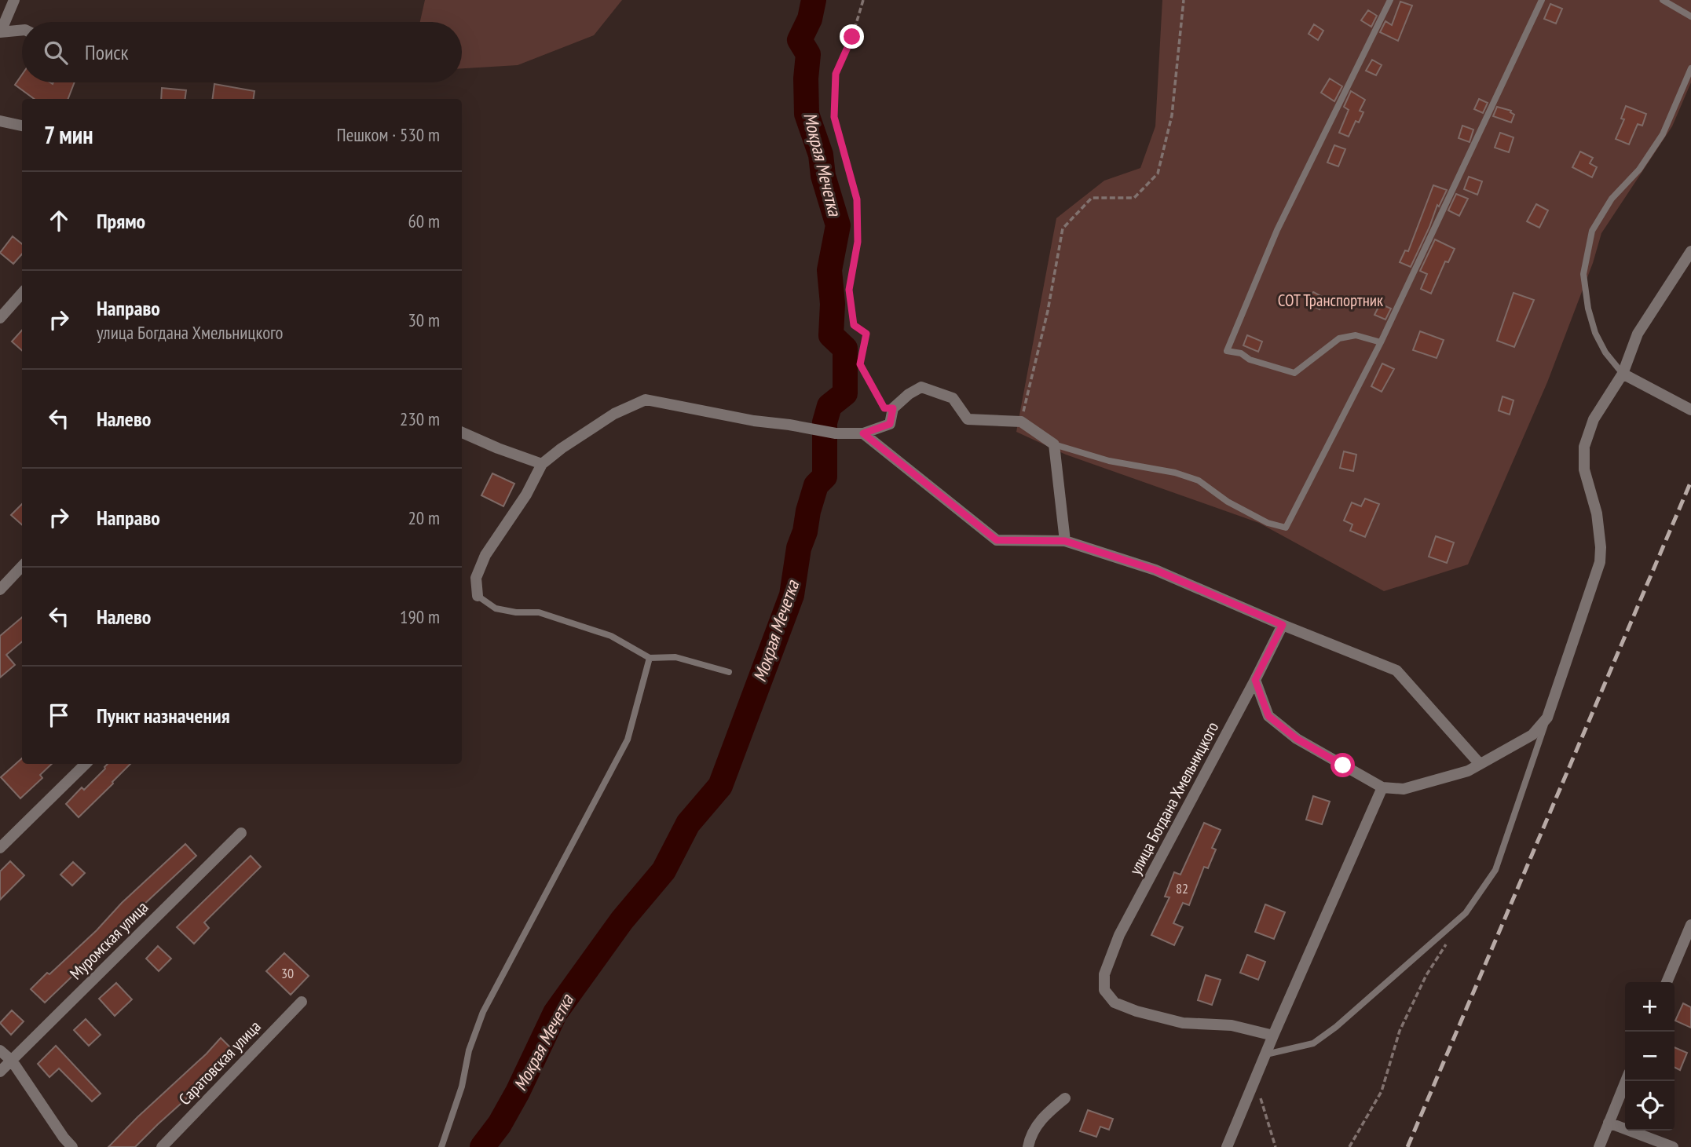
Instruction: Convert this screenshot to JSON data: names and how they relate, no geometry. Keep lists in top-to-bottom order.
{
  "streets": {
    "street": ["улица Богдана Хмельницкого", "Муромская улица", "Саратовская улица"]
  },
  "water": ["Мокрая Мечетка"],
  "parks": ["СОТ Транспортник"],
  "house_numbers": ["82", "30"],
  "page": {
    "search": "Поиск",
    "heading": ["7 мин", "Пешком · 530 m"],
    "list": [
      ["Прямо", "60 m"],
      ["Направо", "улица Богдана Хмельницкого", "30 m"],
      ["Налево", "230 m"],
      ["Направо", "20 m"],
      ["Налево", "190 m"],
      "Пункт назначения"
    ],
    "map_buttons": ["+", "−"]
  }
}
